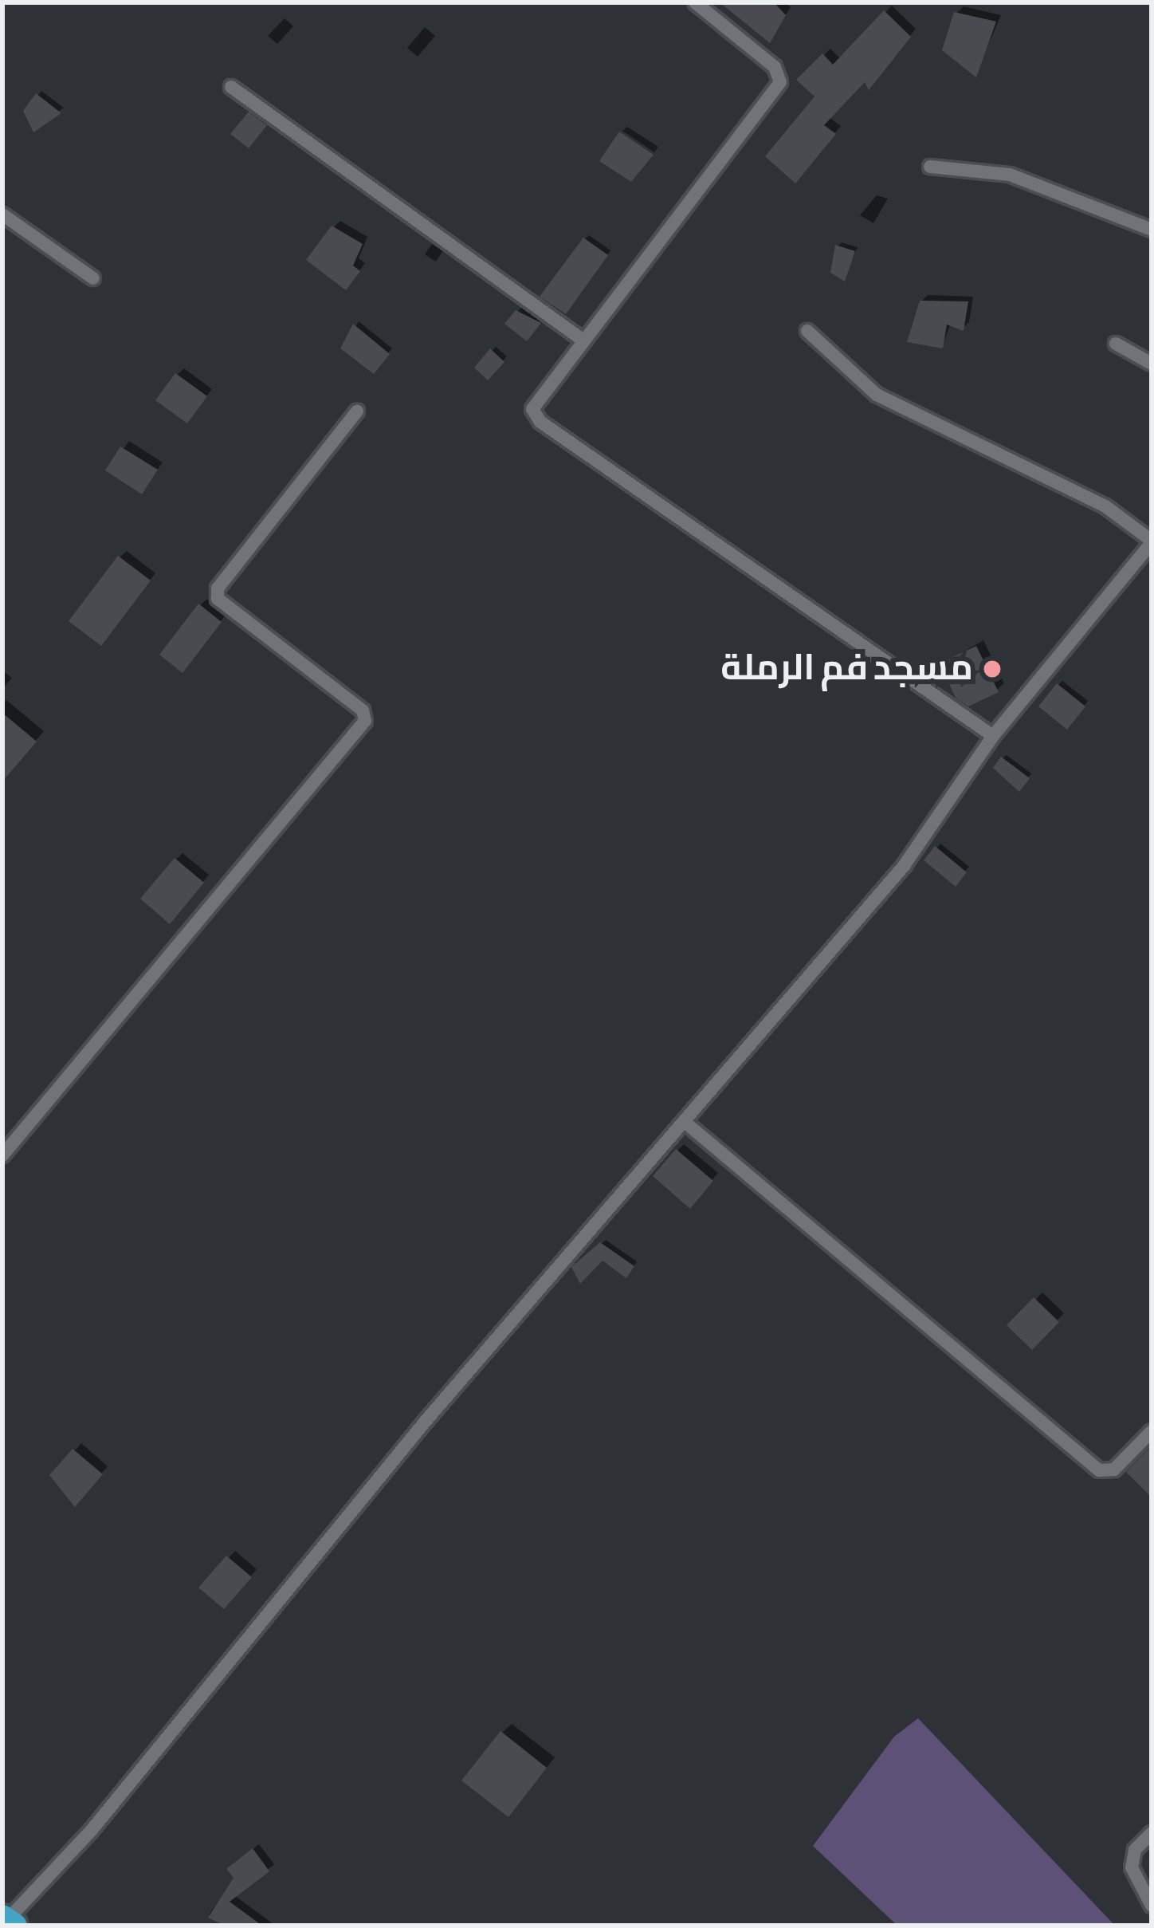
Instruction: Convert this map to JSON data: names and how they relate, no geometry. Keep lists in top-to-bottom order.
{
  "places": ["مسجد فم الرملة"]
}
